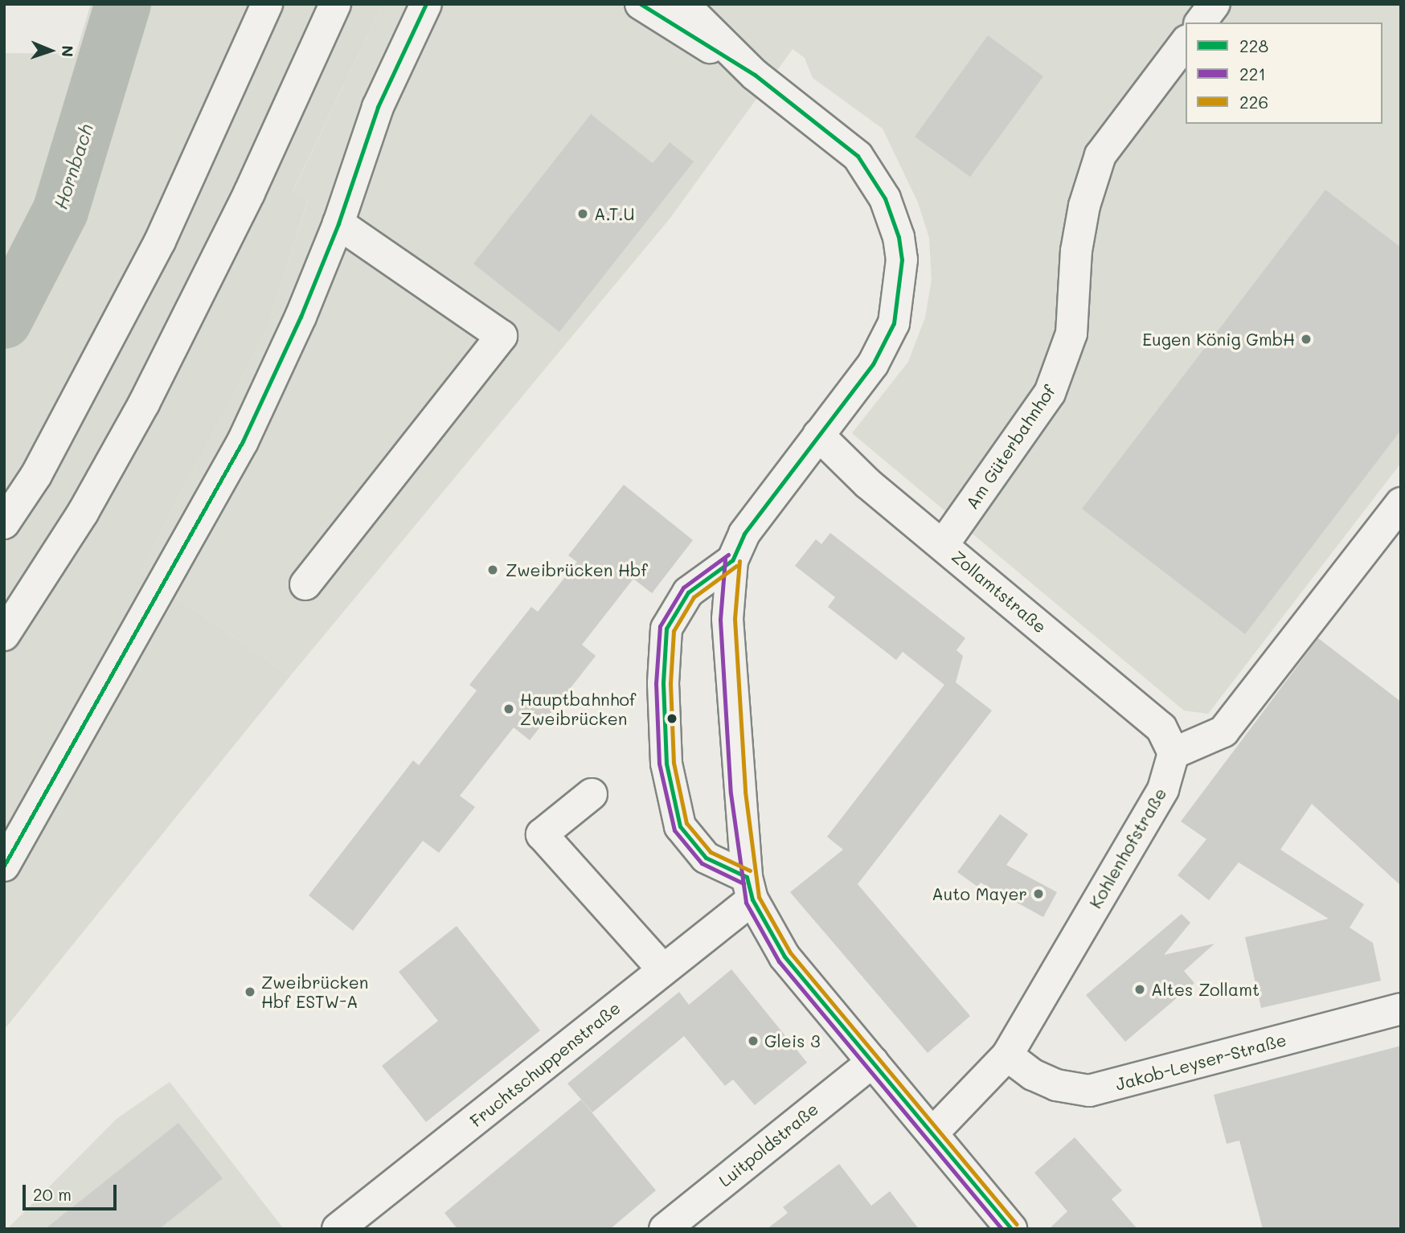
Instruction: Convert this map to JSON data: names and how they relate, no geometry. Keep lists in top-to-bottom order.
{
  "streets": {
    "main road": [
      "Am Güterbahnhof",
      "Zollamtstraße",
      "Kohlenhofstraße",
      "Jakob-Leyser-Straße",
      "Fruchtschuppenstraße",
      "Luitpoldstraße"
    ]
  },
  "crossings": [
    ["Am Güterbahnhof", "Zollamtstraße"],
    ["Zollamtstraße", "Kohlenhofstraße"],
    ["Kohlenhofstraße", "Jakob-Leyser-Straße"]
  ],
  "water": ["Hornbach"],
  "places": [
    "A.T.U",
    "Eugen König GmbH",
    "Zweibrücken Hbf",
    "Hauptbahnhof Zweibrücken",
    "Auto Mayer",
    "Altes Zollamt",
    "Zweibrücken Hbf ESTW-A",
    "Gleis 3"
  ],
  "lines": ["transit line 228", "transit line 221", "transit line 226"],
  "legend": ["228", "221", "226"],
  "scale_bar": "20 m",
  "north": "right"
}
